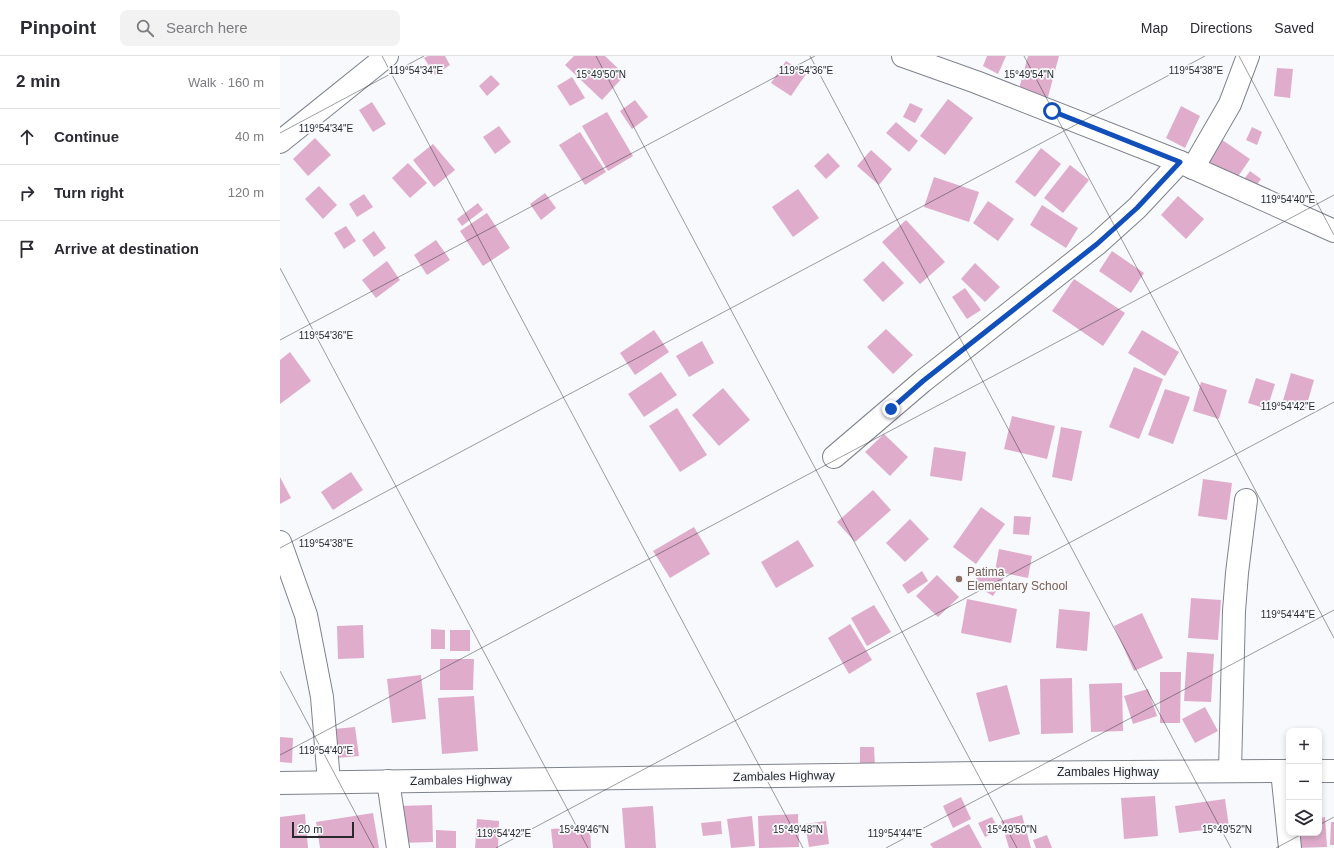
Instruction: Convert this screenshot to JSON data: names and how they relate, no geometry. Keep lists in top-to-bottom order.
{
  "streets": {
    "street": ["Zambales Highway"]
  },
  "places": ["Patima Elementary School"],
  "scale_bar": "20 m",
  "page": {
    "header": "Pinpoint",
    "search": "Search here",
    "nav": ["Map", "Directions", "Saved"],
    "heading": ["2 min", "Walk · 160 m"],
    "list": [
      ["Continue", "40 m"],
      ["Turn right", "120 m"],
      "Arrive at destination"
    ],
    "map_buttons": ["+", "−"],
    "scale": "20 m"
  },
  "coordinates": [
    "119°54'34\"E",
    "119°54'36\"E",
    "119°54'38\"E",
    "15°49'50\"N",
    "15°49'54\"N",
    "119°54'40\"E",
    "119°54'42\"E",
    "119°54'44\"E",
    "15°49'46\"N",
    "15°49'48\"N",
    "15°49'52\"N"
  ]
}
